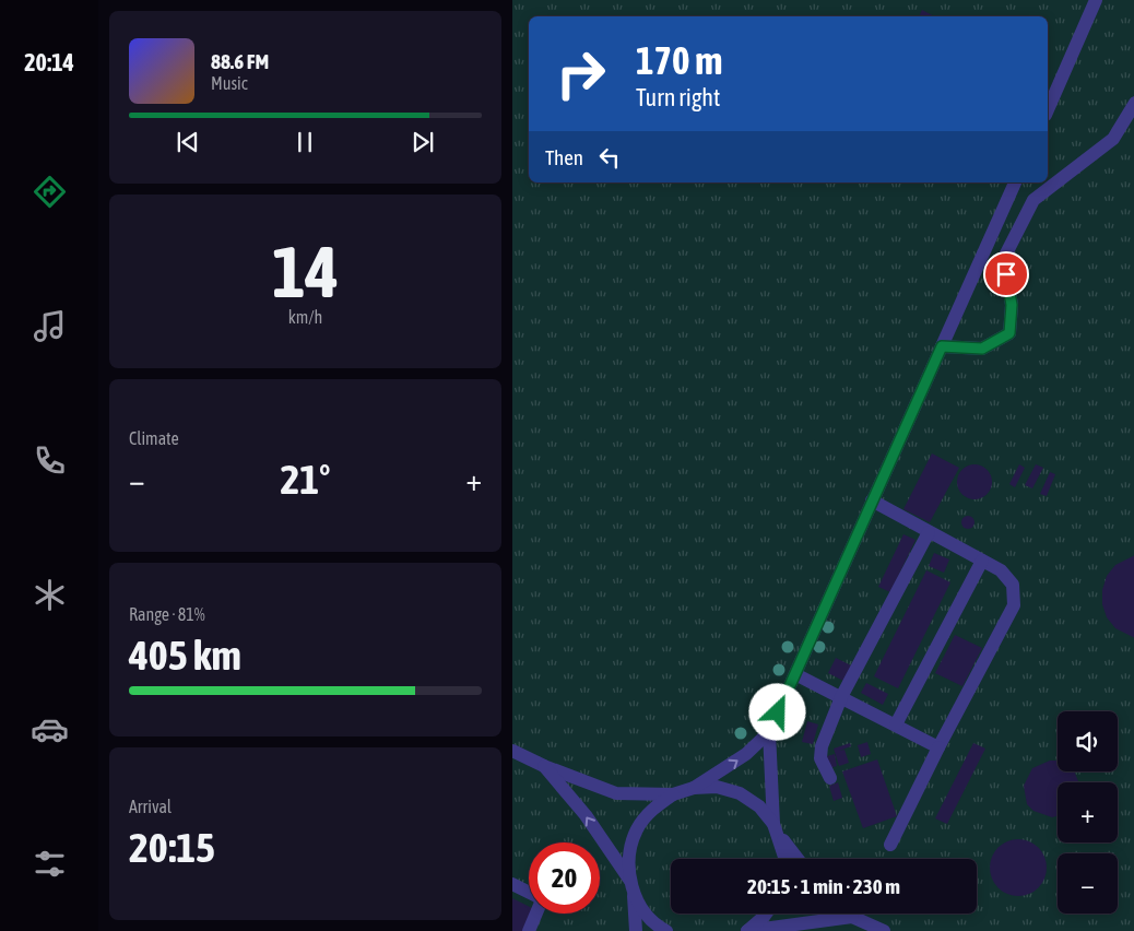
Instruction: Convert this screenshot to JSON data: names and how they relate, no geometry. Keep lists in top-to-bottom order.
{
  "page": {
    "tabs": "20:14",
    "turn": ["170 m", "Turn right"],
    "song": ["88.6 FM", "Music"],
    "then": "Then",
    "tile": [
      ["14", "km/h"],
      "Climate",
      ["Range · 81%", "405 km"],
      ["Arrival", "20:15"]
    ],
    "heat": ["−", "21°", "+"],
    "map_buttons": ["+", "−"],
    "limit": "20",
    "trip": "20:15 · 1 min · 230 m"
  }
}
